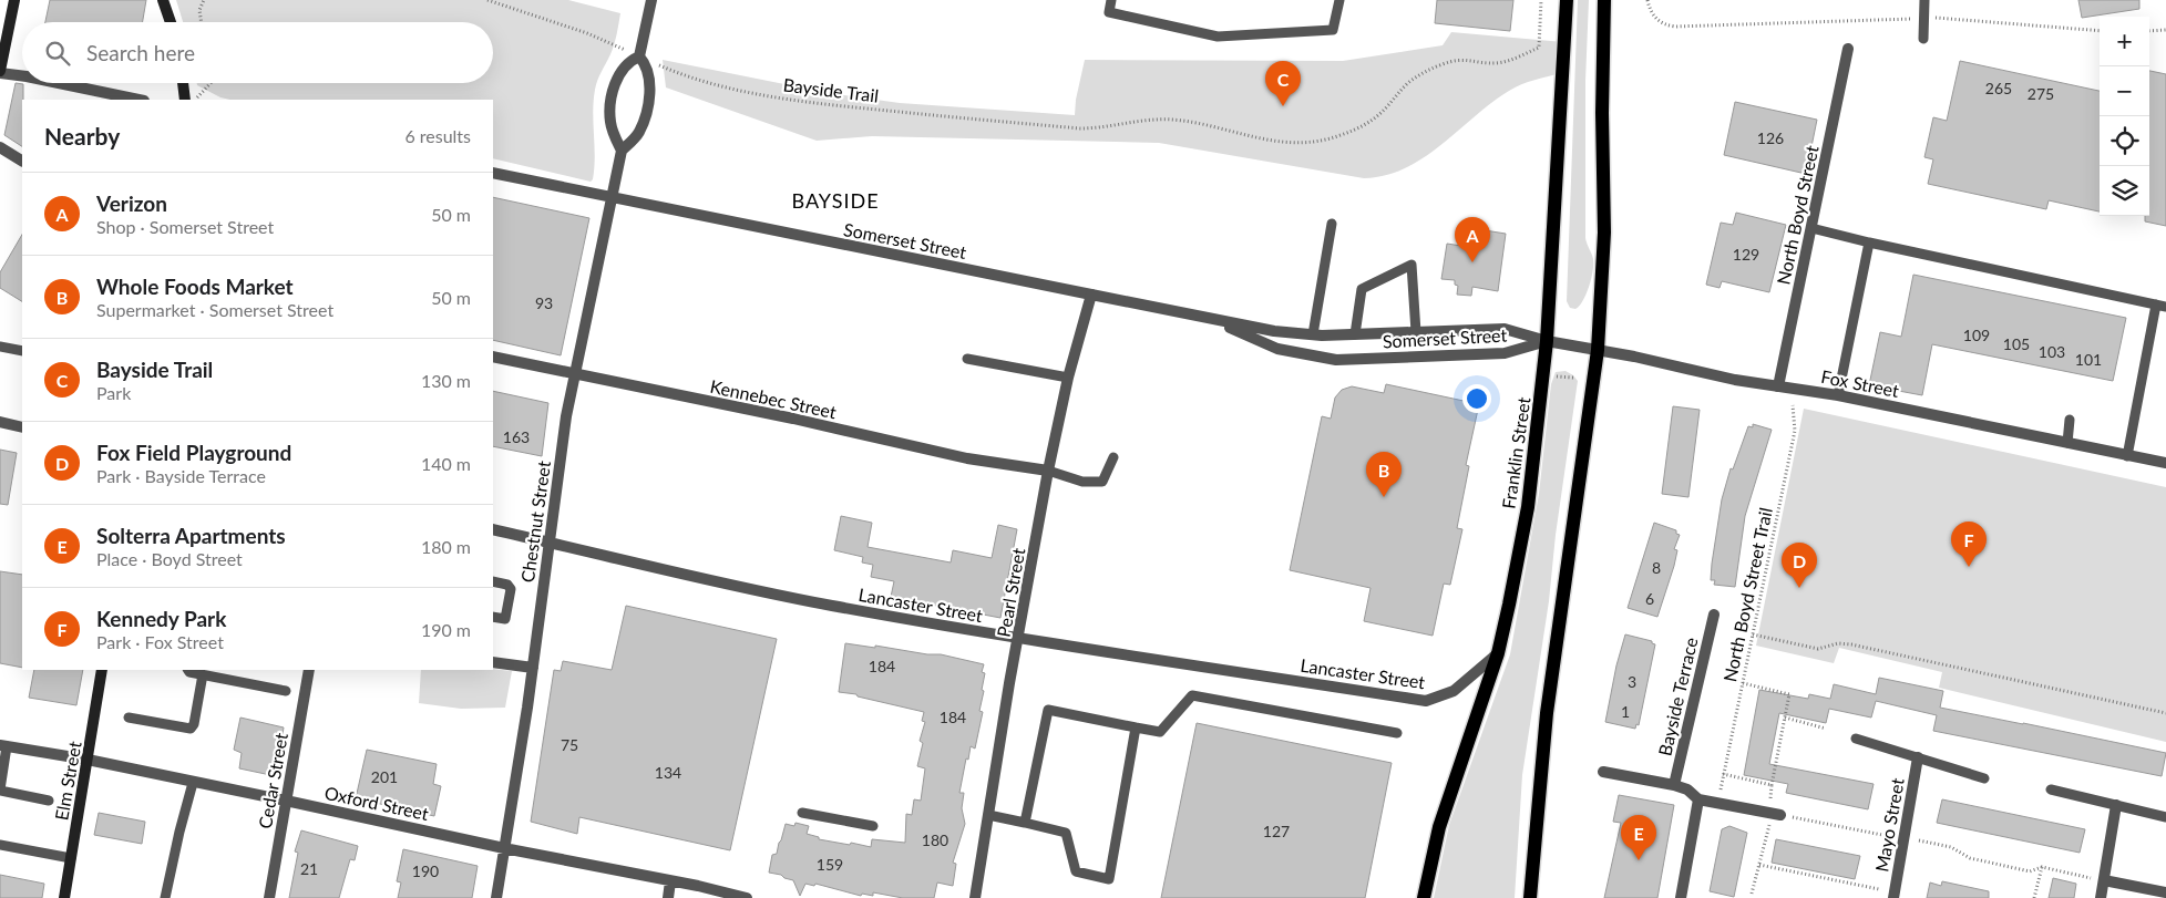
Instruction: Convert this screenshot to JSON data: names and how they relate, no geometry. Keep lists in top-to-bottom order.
{
  "streets": {
    "main road": ["Franklin Street", "Elm Street"],
    "street": [
      "North Boyd Street",
      "Somerset Street",
      "Fox Street",
      "Kennebec Street",
      "Chestnut Street",
      "Pearl Street",
      "Lancaster Street",
      "Bayside Terrace",
      "Cedar Street",
      "Oxford Street",
      "Mayo Street"
    ],
    "path": ["Bayside Trail", "North Boyd Street Trail"]
  },
  "crossings": [
    ["North Boyd Street", "Fox Street"],
    ["Somerset Street", "Fox Street"],
    ["Somerset Street", "Franklin Street"],
    ["Somerset Street", "Chestnut Street"],
    ["Somerset Street", "Pearl Street"],
    ["Fox Street", "Franklin Street"],
    ["Kennebec Street", "Chestnut Street"],
    ["Kennebec Street", "Pearl Street"],
    ["Franklin Street", "Lancaster Street"],
    ["Chestnut Street", "Lancaster Street"],
    ["Chestnut Street", "Oxford Street"],
    ["Pearl Street", "Lancaster Street"],
    ["Elm Street", "Oxford Street"],
    ["Cedar Street", "Oxford Street"]
  ],
  "districts": ["BAYSIDE"],
  "house_numbers": [
    "265",
    "275",
    "126",
    "129",
    "93",
    "109",
    "105",
    "103",
    "101",
    "163",
    "8",
    "6",
    "184",
    "3",
    "1",
    "184",
    "75",
    "134",
    "201",
    "127",
    "180",
    "159",
    "21",
    "190"
  ],
  "page": {
    "map_buttons": ["+", "−"],
    "search": "Search here",
    "pins": [
      "C",
      "A",
      "B",
      "F",
      "D",
      "E"
    ],
    "heading": ["Nearby", "6 results"],
    "list": [
      {
        "mark": "A",
        "name": "Verizon",
        "note": "Shop · Somerset Street",
        "value": "50 m"
      },
      {
        "mark": "B",
        "name": "Whole Foods Market",
        "note": "Supermarket · Somerset Street",
        "value": "50 m"
      },
      {
        "mark": "C",
        "name": "Bayside Trail",
        "note": "Park",
        "value": "130 m"
      },
      {
        "mark": "D",
        "name": "Fox Field Playground",
        "note": "Park · Bayside Terrace",
        "value": "140 m"
      },
      {
        "mark": "E",
        "name": "Solterra Apartments",
        "note": "Place · Boyd Street",
        "value": "180 m"
      },
      {
        "mark": "F",
        "name": "Kennedy Park",
        "note": "Park · Fox Street",
        "value": "190 m"
      }
    ]
  }
}
